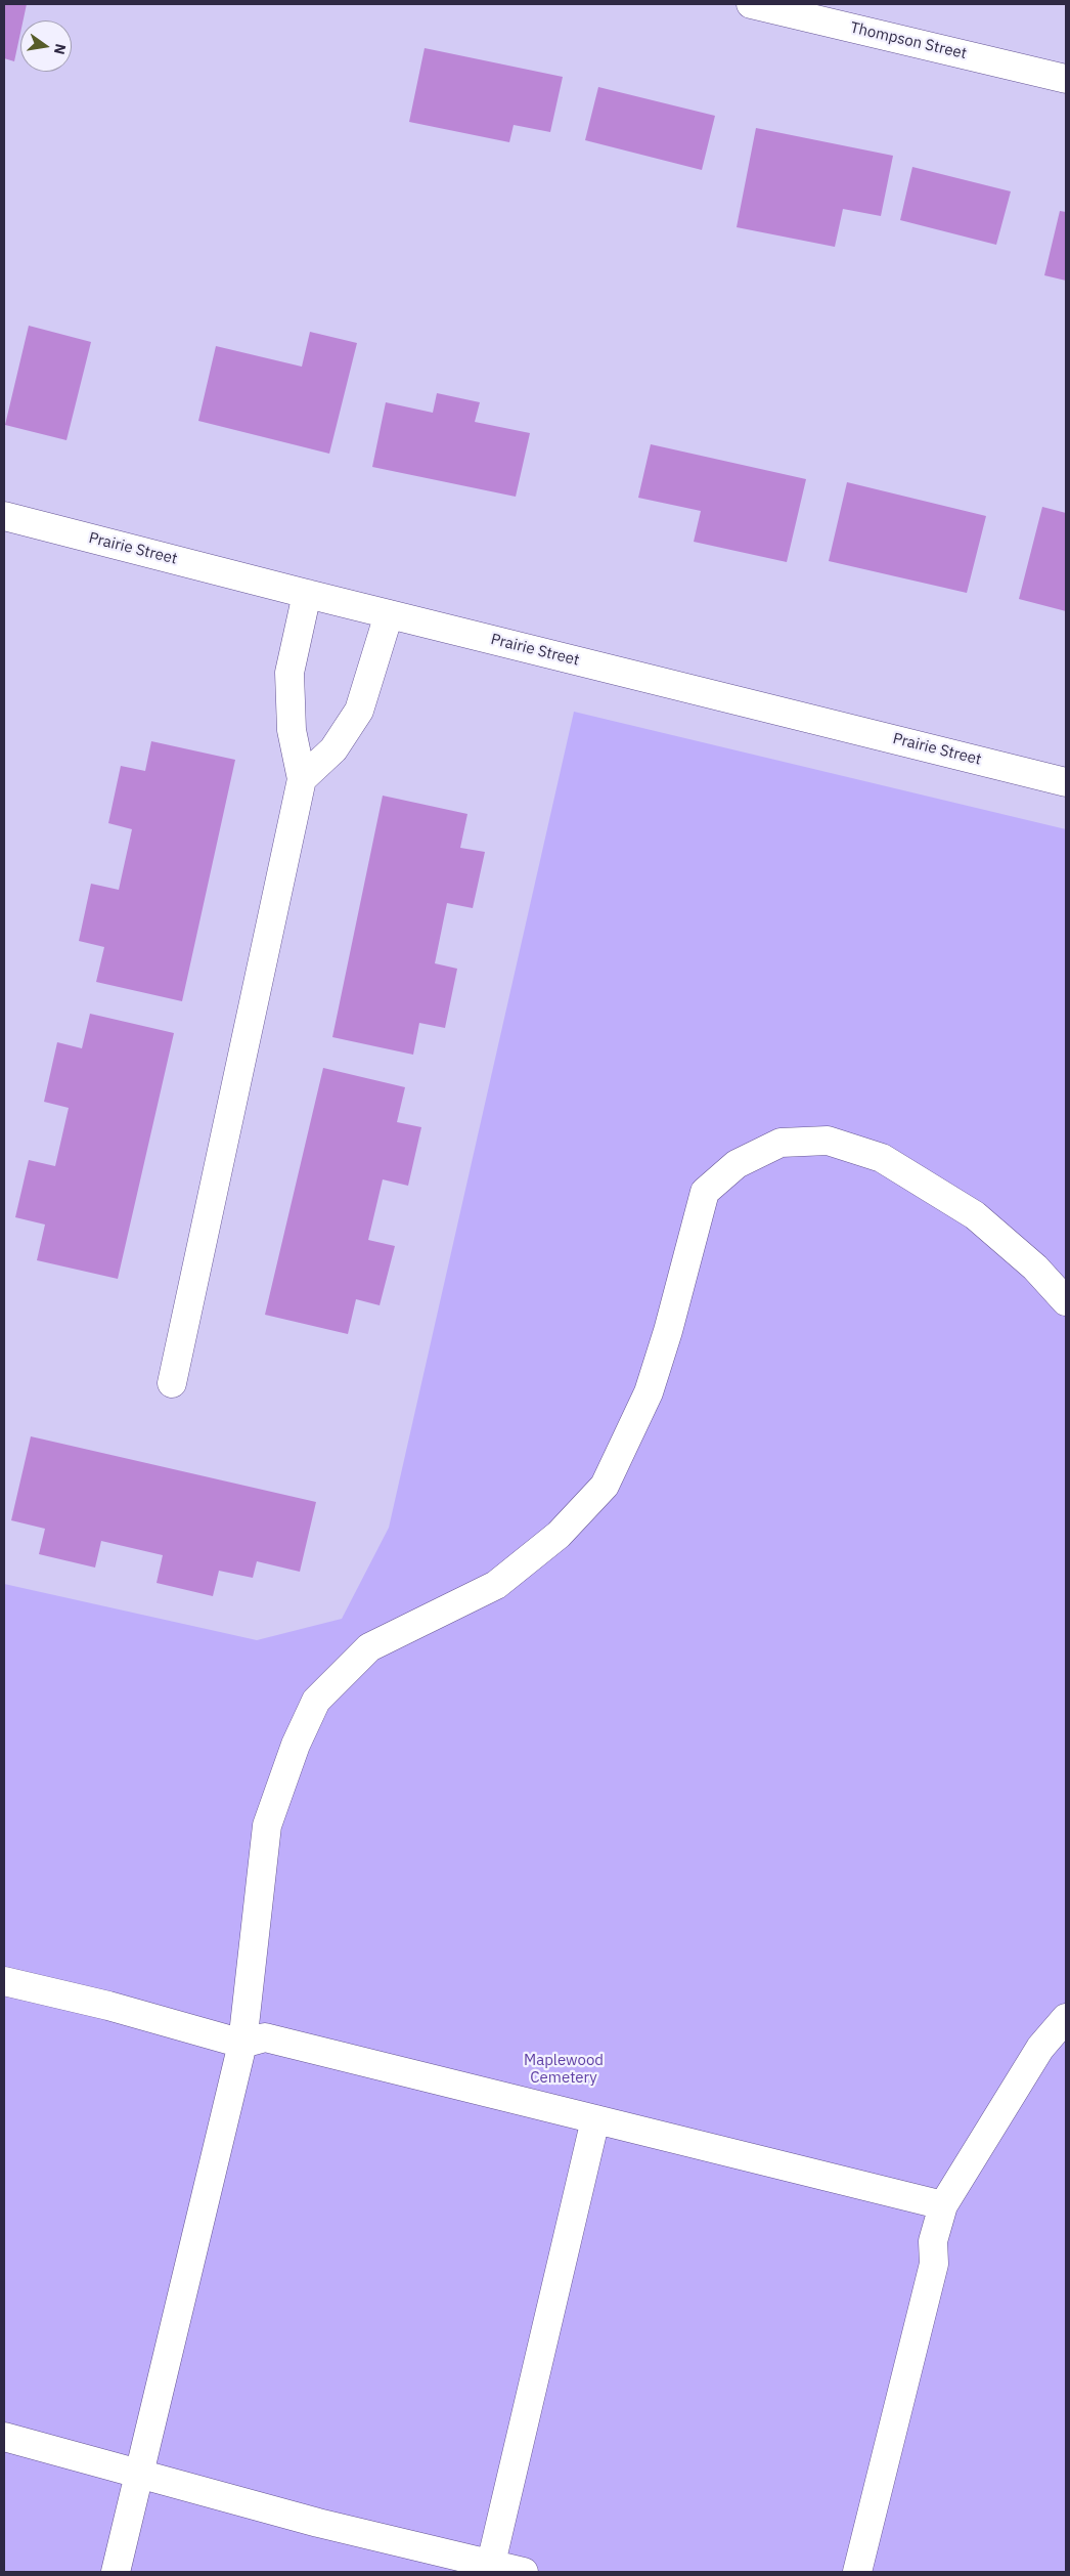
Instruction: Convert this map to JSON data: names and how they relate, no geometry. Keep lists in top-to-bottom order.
{
  "streets": {
    "street": ["Thompson Street", "Prairie Street"]
  },
  "parks": ["Maplewood Cemetery"],
  "north": "right"
}
